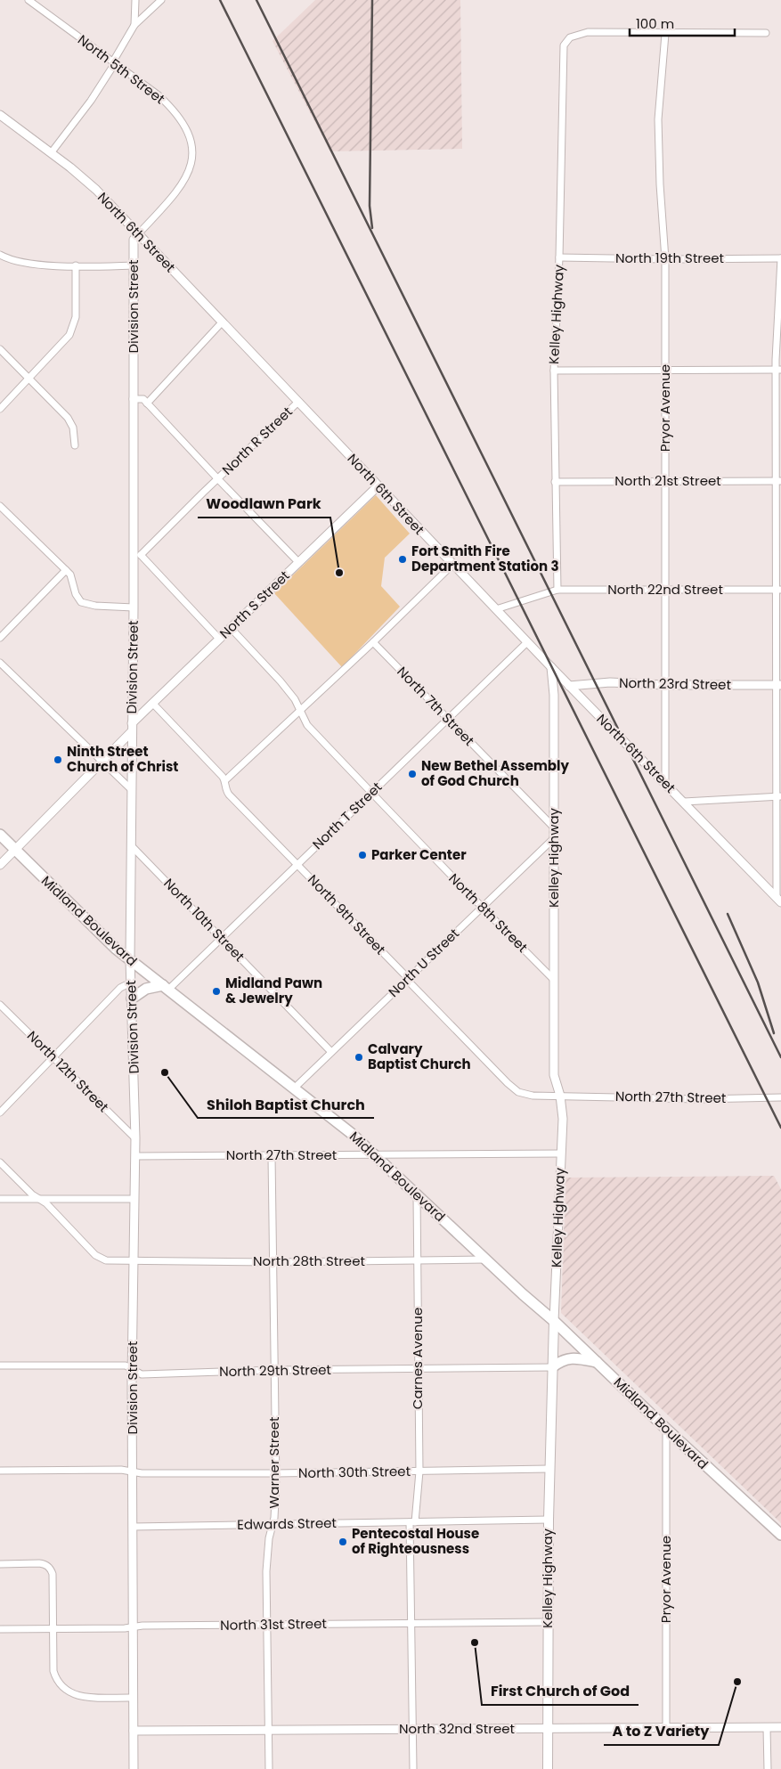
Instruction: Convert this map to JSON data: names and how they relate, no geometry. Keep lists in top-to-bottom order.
{
  "streets": {
    "main road": ["Kelley Highway", "Midland Boulevard"],
    "street": [
      "North 5th Street",
      "North 6th Street",
      "North 19th Street",
      "Division Street",
      "Pryor Avenue",
      "North R Street",
      "North 21st Street",
      "North 22nd Street",
      "North S Street",
      "North 23rd Street",
      "North 7th Street",
      "North T Street",
      "North 8th Street",
      "North 9th Street",
      "North 10th Street",
      "North U Street",
      "North 12th Street",
      "North 27th Street",
      "North 28th Street",
      "Carnes Avenue",
      "North 29th Street",
      "Warner Street",
      "North 30th Street",
      "Edwards Street",
      "North 31st Street",
      "North 32nd Street"
    ]
  },
  "crossings": [
    ["North 5th Street", "North 6th Street"],
    ["North 5th Street", "Division Street"],
    ["North 6th Street", "Division Street"],
    ["North 6th Street", "Kelley Highway"],
    ["North 6th Street", "Pryor Avenue"],
    ["North 6th Street", "North R Street"],
    ["North 6th Street", "North 22nd Street"],
    ["North 6th Street", "North S Street"],
    ["North 6th Street", "North 23rd Street"],
    ["North 6th Street", "North T Street"],
    ["North 19th Street", "Kelley Highway"],
    ["North 19th Street", "Pryor Avenue"],
    ["Division Street", "North R Street"],
    ["Division Street", "North S Street"],
    ["Division Street", "North 10th Street"],
    ["Division Street", "Midland Boulevard"],
    ["Division Street", "North 12th Street"],
    ["Division Street", "North 27th Street"],
    ["Division Street", "North 28th Street"],
    ["Division Street", "North 29th Street"],
    ["Division Street", "North 30th Street"],
    ["Division Street", "Edwards Street"],
    ["Division Street", "North 31st Street"],
    ["Division Street", "North 32nd Street"],
    ["Kelley Highway", "Pryor Avenue"],
    ["Kelley Highway", "North 21st Street"],
    ["Kelley Highway", "North 22nd Street"],
    ["Kelley Highway", "North 7th Street"],
    ["Kelley Highway", "North 8th Street"],
    ["Kelley Highway", "North 9th Street"],
    ["Kelley Highway", "Midland Boulevard"],
    ["Kelley Highway", "North U Street"],
    ["Kelley Highway", "North 27th Street"],
    ["Kelley Highway", "North 29th Street"],
    ["Kelley Highway", "North 30th Street"],
    ["Kelley Highway", "Edwards Street"],
    ["Kelley Highway", "North 31st Street"],
    ["Kelley Highway", "North 32nd Street"],
    ["Pryor Avenue", "North 21st Street"],
    ["Pryor Avenue", "North 22nd Street"],
    ["Pryor Avenue", "North 23rd Street"],
    ["Pryor Avenue", "Midland Boulevard"],
    ["Pryor Avenue", "North 32nd Street"],
    ["North S Street", "North 8th Street"],
    ["North S Street", "North 9th Street"],
    ["North S Street", "Midland Boulevard"],
    ["North 7th Street", "North T Street"],
    ["North T Street", "North 8th Street"],
    ["North T Street", "North 9th Street"],
    ["North T Street", "North 10th Street"],
    ["North T Street", "Midland Boulevard"],
    ["North 8th Street", "North U Street"],
    ["North 9th Street", "North U Street"],
    ["North 9th Street", "North 27th Street"],
    ["North 10th Street", "North U Street"],
    ["Midland Boulevard", "North U Street"],
    ["Midland Boulevard", "North 27th Street"],
    ["Midland Boulevard", "North 28th Street"],
    ["Midland Boulevard", "Carnes Avenue"],
    ["North 27th Street", "Warner Street"],
    ["North 28th Street", "Carnes Avenue"],
    ["North 28th Street", "Warner Street"],
    ["Carnes Avenue", "North 29th Street"],
    ["Carnes Avenue", "North 30th Street"],
    ["Carnes Avenue", "Edwards Street"],
    ["Carnes Avenue", "North 31st Street"],
    ["Carnes Avenue", "North 32nd Street"],
    ["North 29th Street", "Warner Street"],
    ["Warner Street", "North 30th Street"],
    ["Warner Street", "Edwards Street"],
    ["Warner Street", "North 31st Street"],
    ["Warner Street", "North 32nd Street"]
  ],
  "places": [
    "Fort Smith Fire Department Station 3",
    "Woodlawn Park",
    "Ninth Street Church of Christ",
    "New Bethel Assembly of God Church",
    "Parker Center",
    "Midland Pawn & Jewelry",
    "Calvary Baptist Church",
    "Shiloh Baptist Church",
    "Pentecostal House of Righteousness",
    "First Church of God",
    "A to Z Variety"
  ],
  "scale_bar": "100 m"
}
